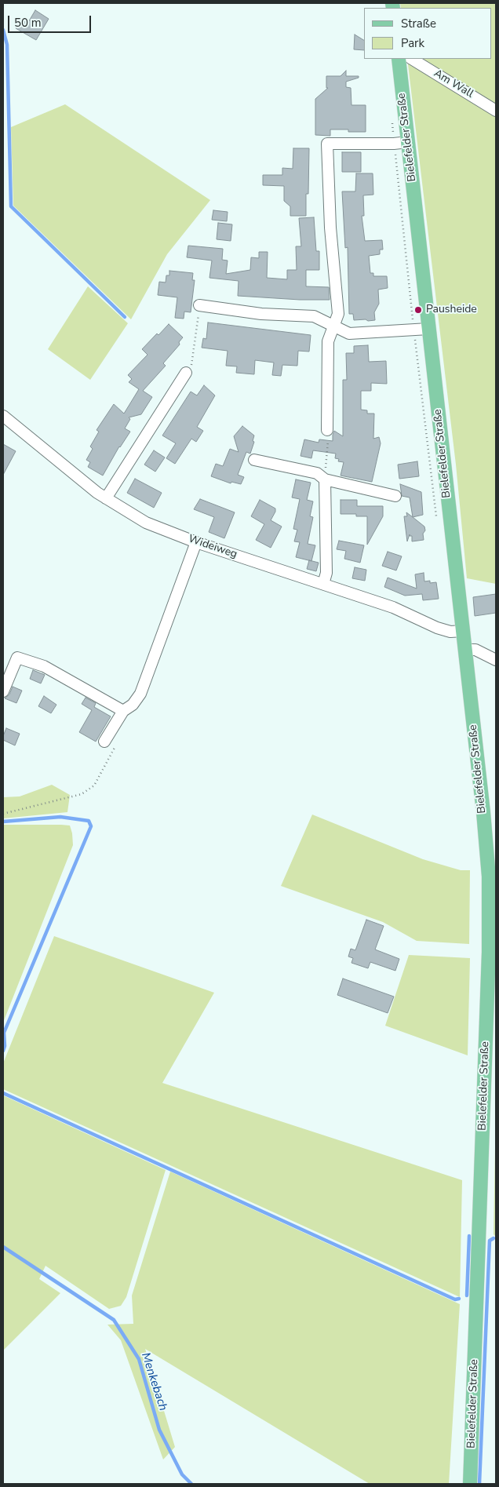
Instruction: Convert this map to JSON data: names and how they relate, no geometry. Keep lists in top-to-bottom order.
{
  "streets": {
    "main road": ["Bielefelder Straße"],
    "street": ["Am Wall", "Wideiweg"]
  },
  "crossings": [
    ["Bielefelder Straße", "Wideiweg"]
  ],
  "water": ["Menkebach"],
  "places": ["Pausheide"],
  "legend": ["Straße", "Park"],
  "scale_bar": "50 m"
}
